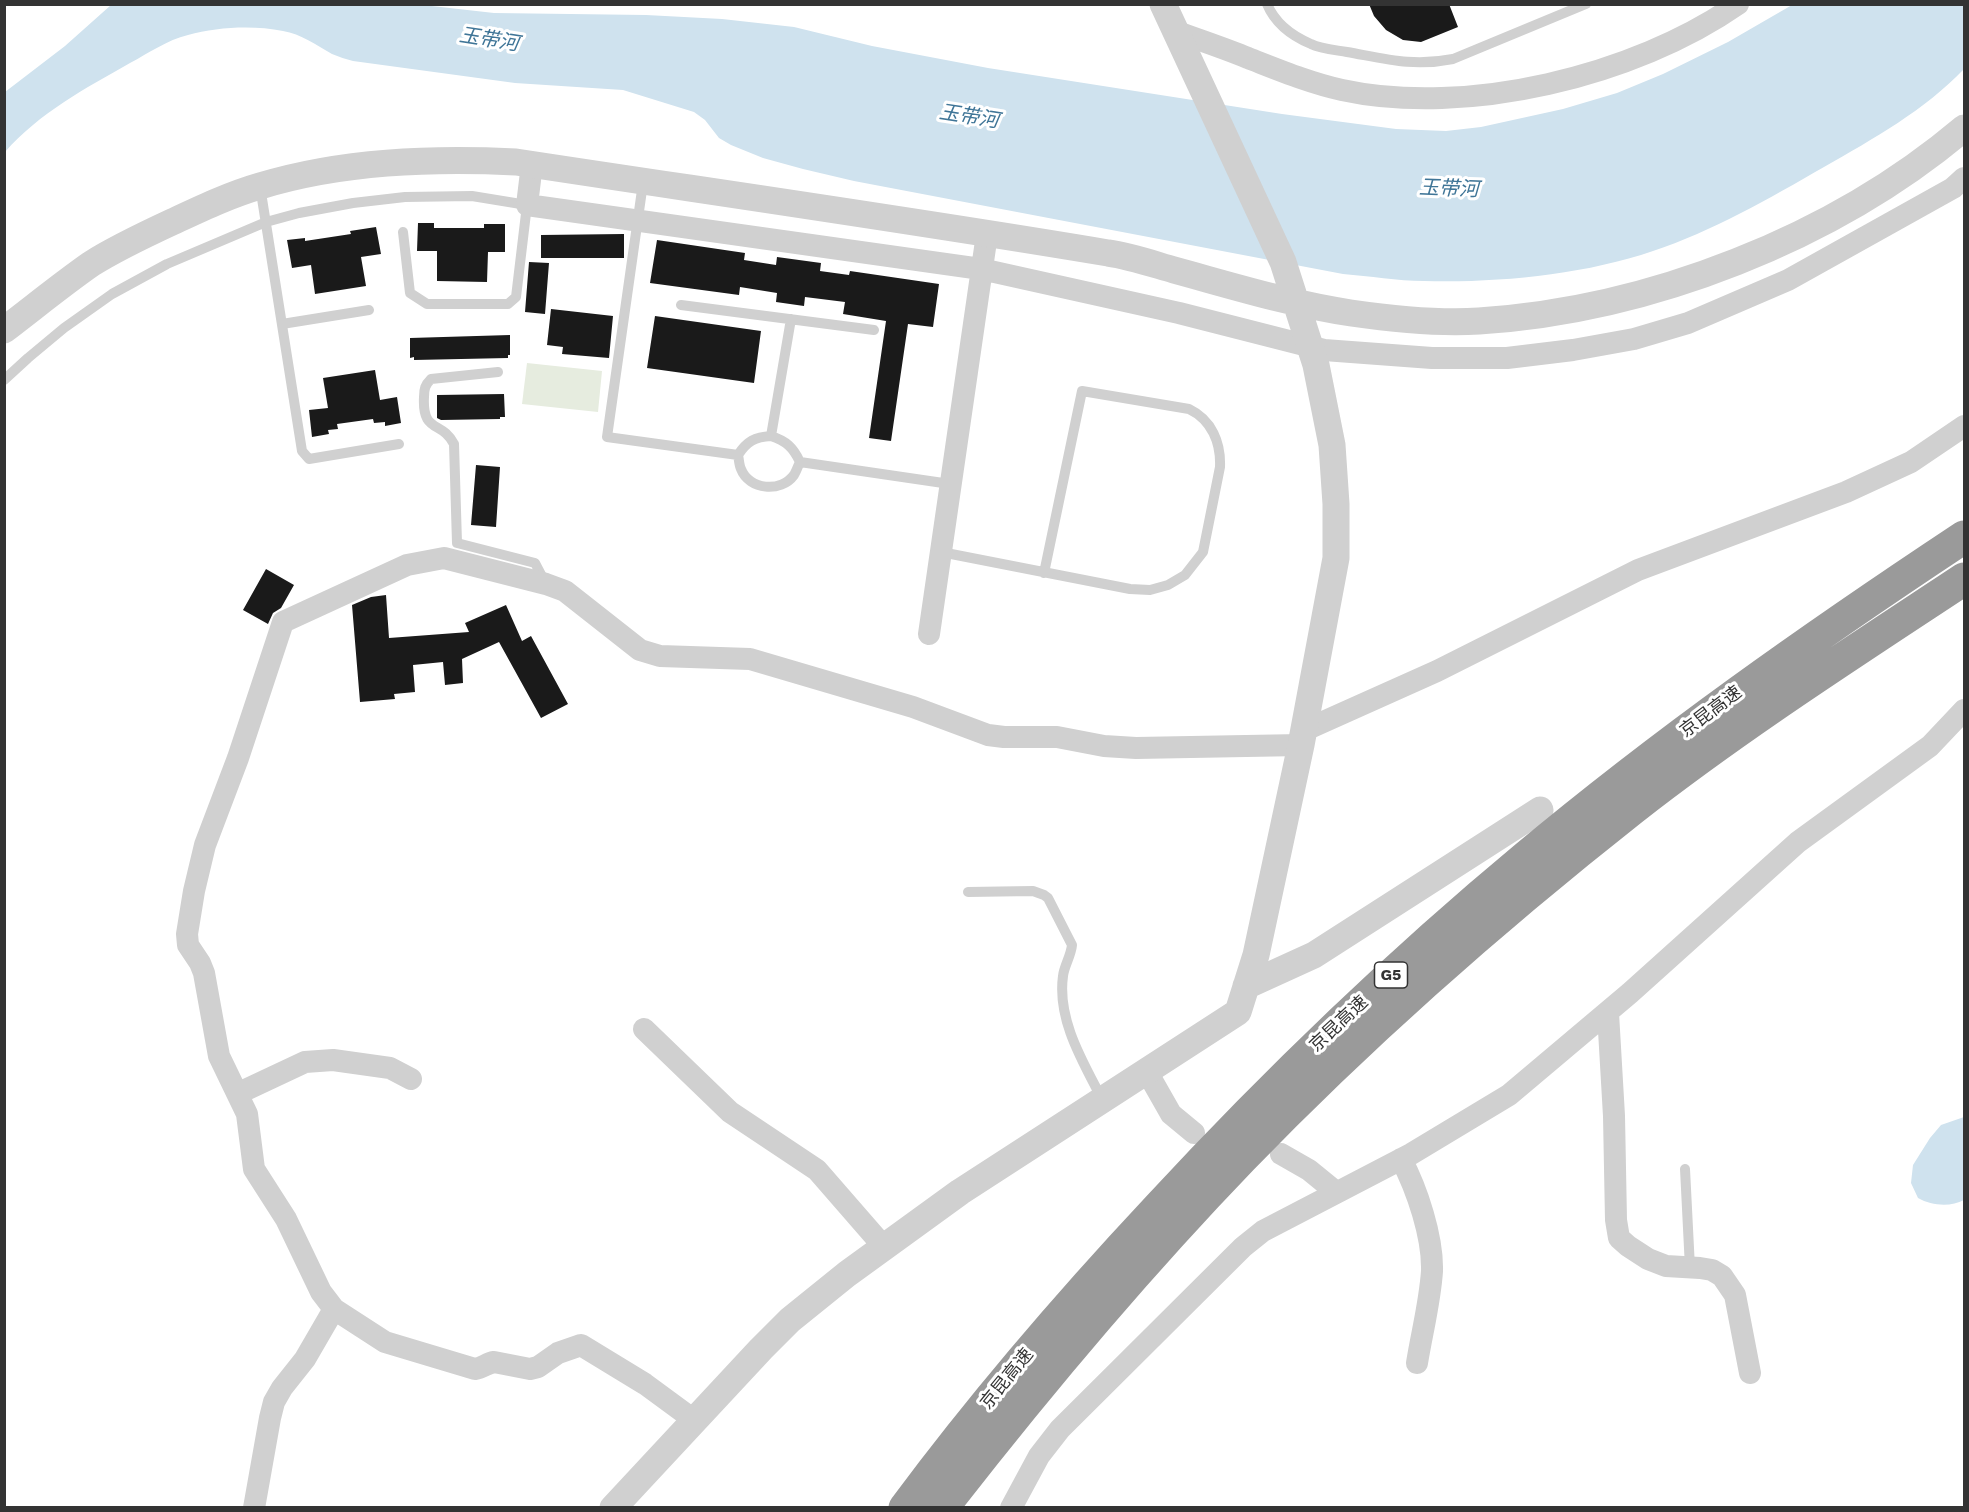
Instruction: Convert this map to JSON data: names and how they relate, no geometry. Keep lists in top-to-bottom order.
{
  "streets": {
    "highway": ["京昆高速", "G5"]
  },
  "water": ["玉带河"]
}
